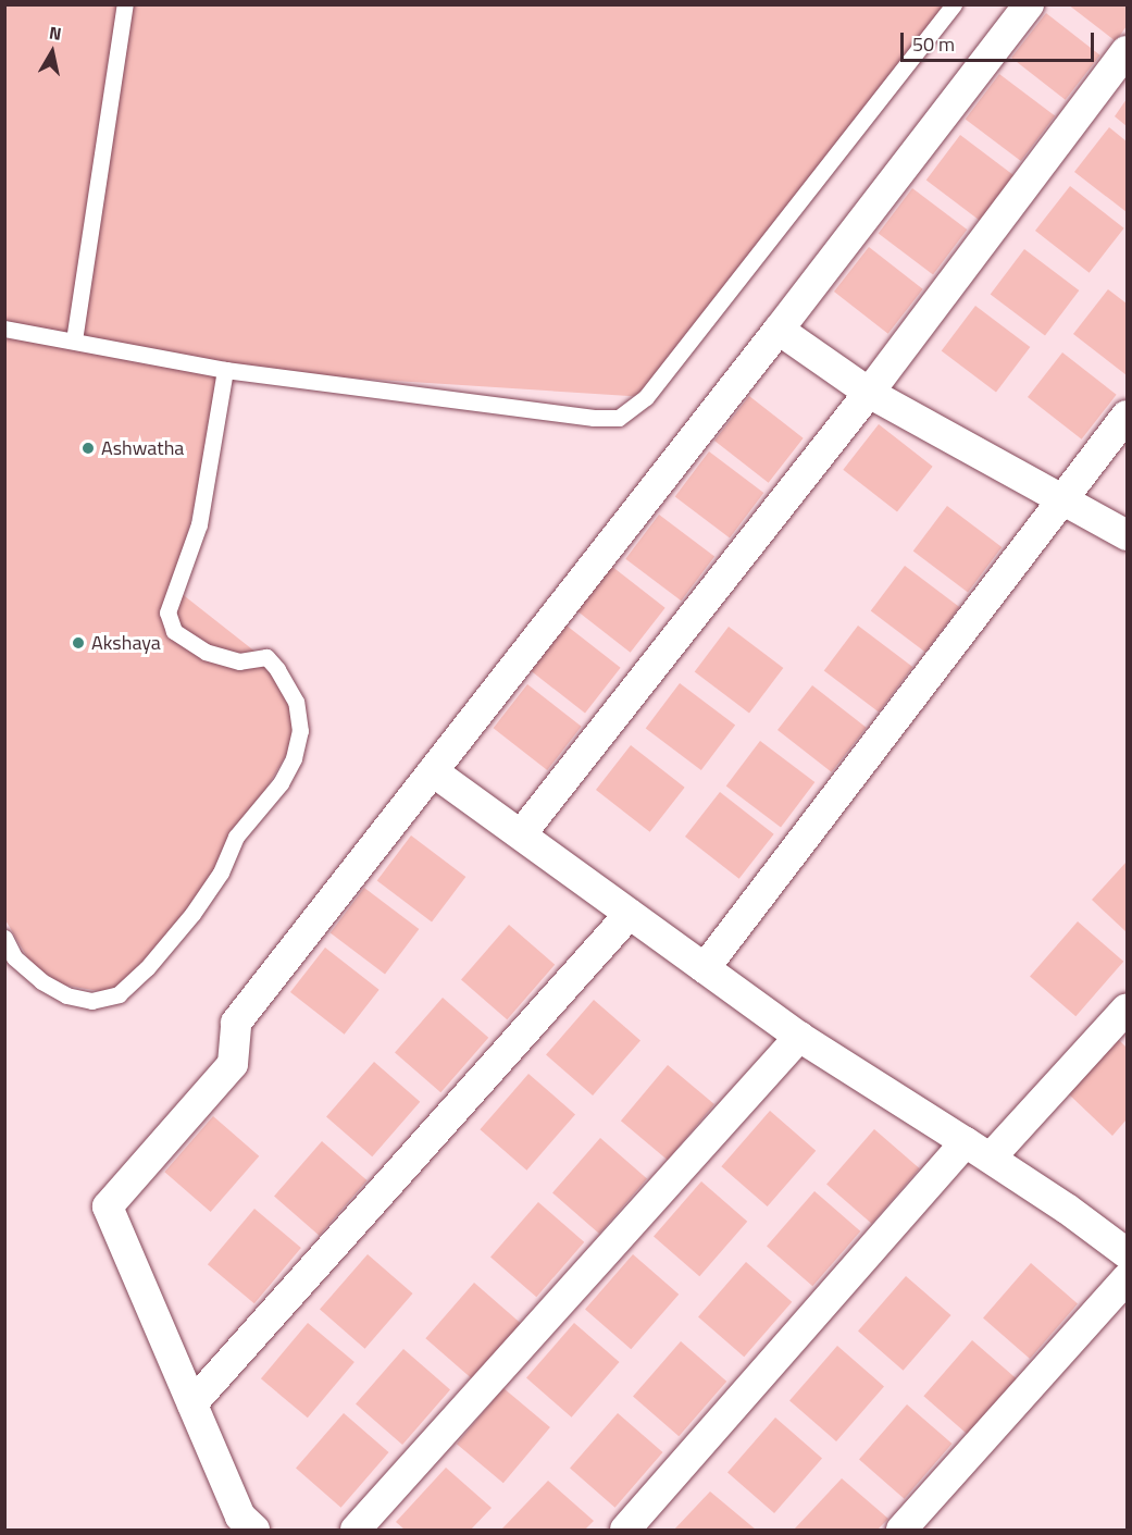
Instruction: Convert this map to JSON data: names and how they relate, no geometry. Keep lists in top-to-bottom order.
{
  "places": ["Ashwatha", "Akshaya"],
  "scale_bar": "50 m",
  "north": "top"
}
